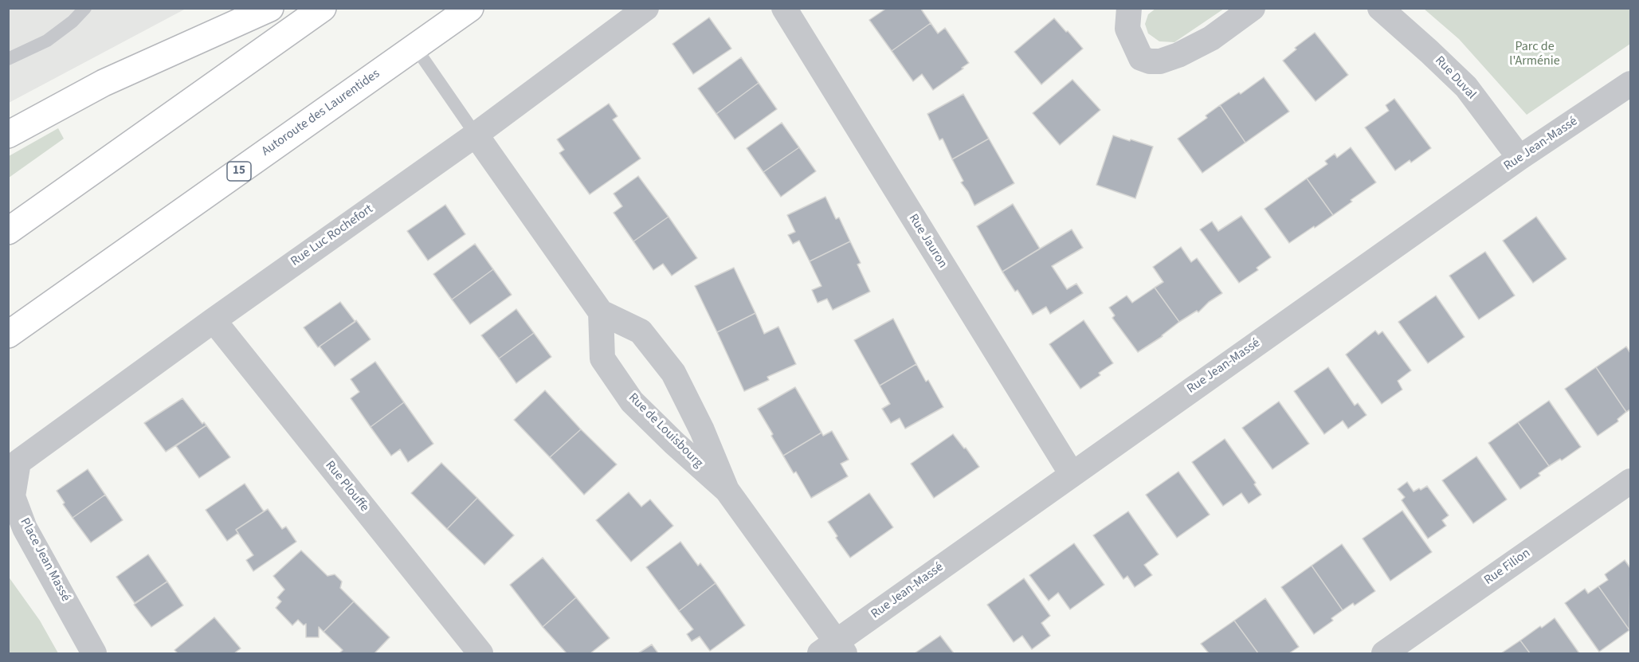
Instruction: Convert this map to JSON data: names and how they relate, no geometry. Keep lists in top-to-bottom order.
{
  "streets": {
    "highway": ["Autoroute des Laurentides", "15"],
    "street": [
      "Rue Duval",
      "Rue Jean-Massé",
      "Rue Luc Rochefort",
      "Rue Jauron",
      "Rue de Louisbourg",
      "Rue Plouffe",
      "Place Jean Massé",
      "Rue Filion"
    ]
  },
  "crossings": [
    ["Rue Duval", "Rue Jean-Massé"],
    ["Rue Jean-Massé", "Rue Jauron"],
    ["Rue Jean-Massé", "Rue de Louisbourg"],
    ["Rue Luc Rochefort", "Rue de Louisbourg"],
    ["Rue Luc Rochefort", "Rue Plouffe"],
    ["Rue Luc Rochefort", "Place Jean Massé"]
  ],
  "parks": ["Parc de l'Arménie"]
}
